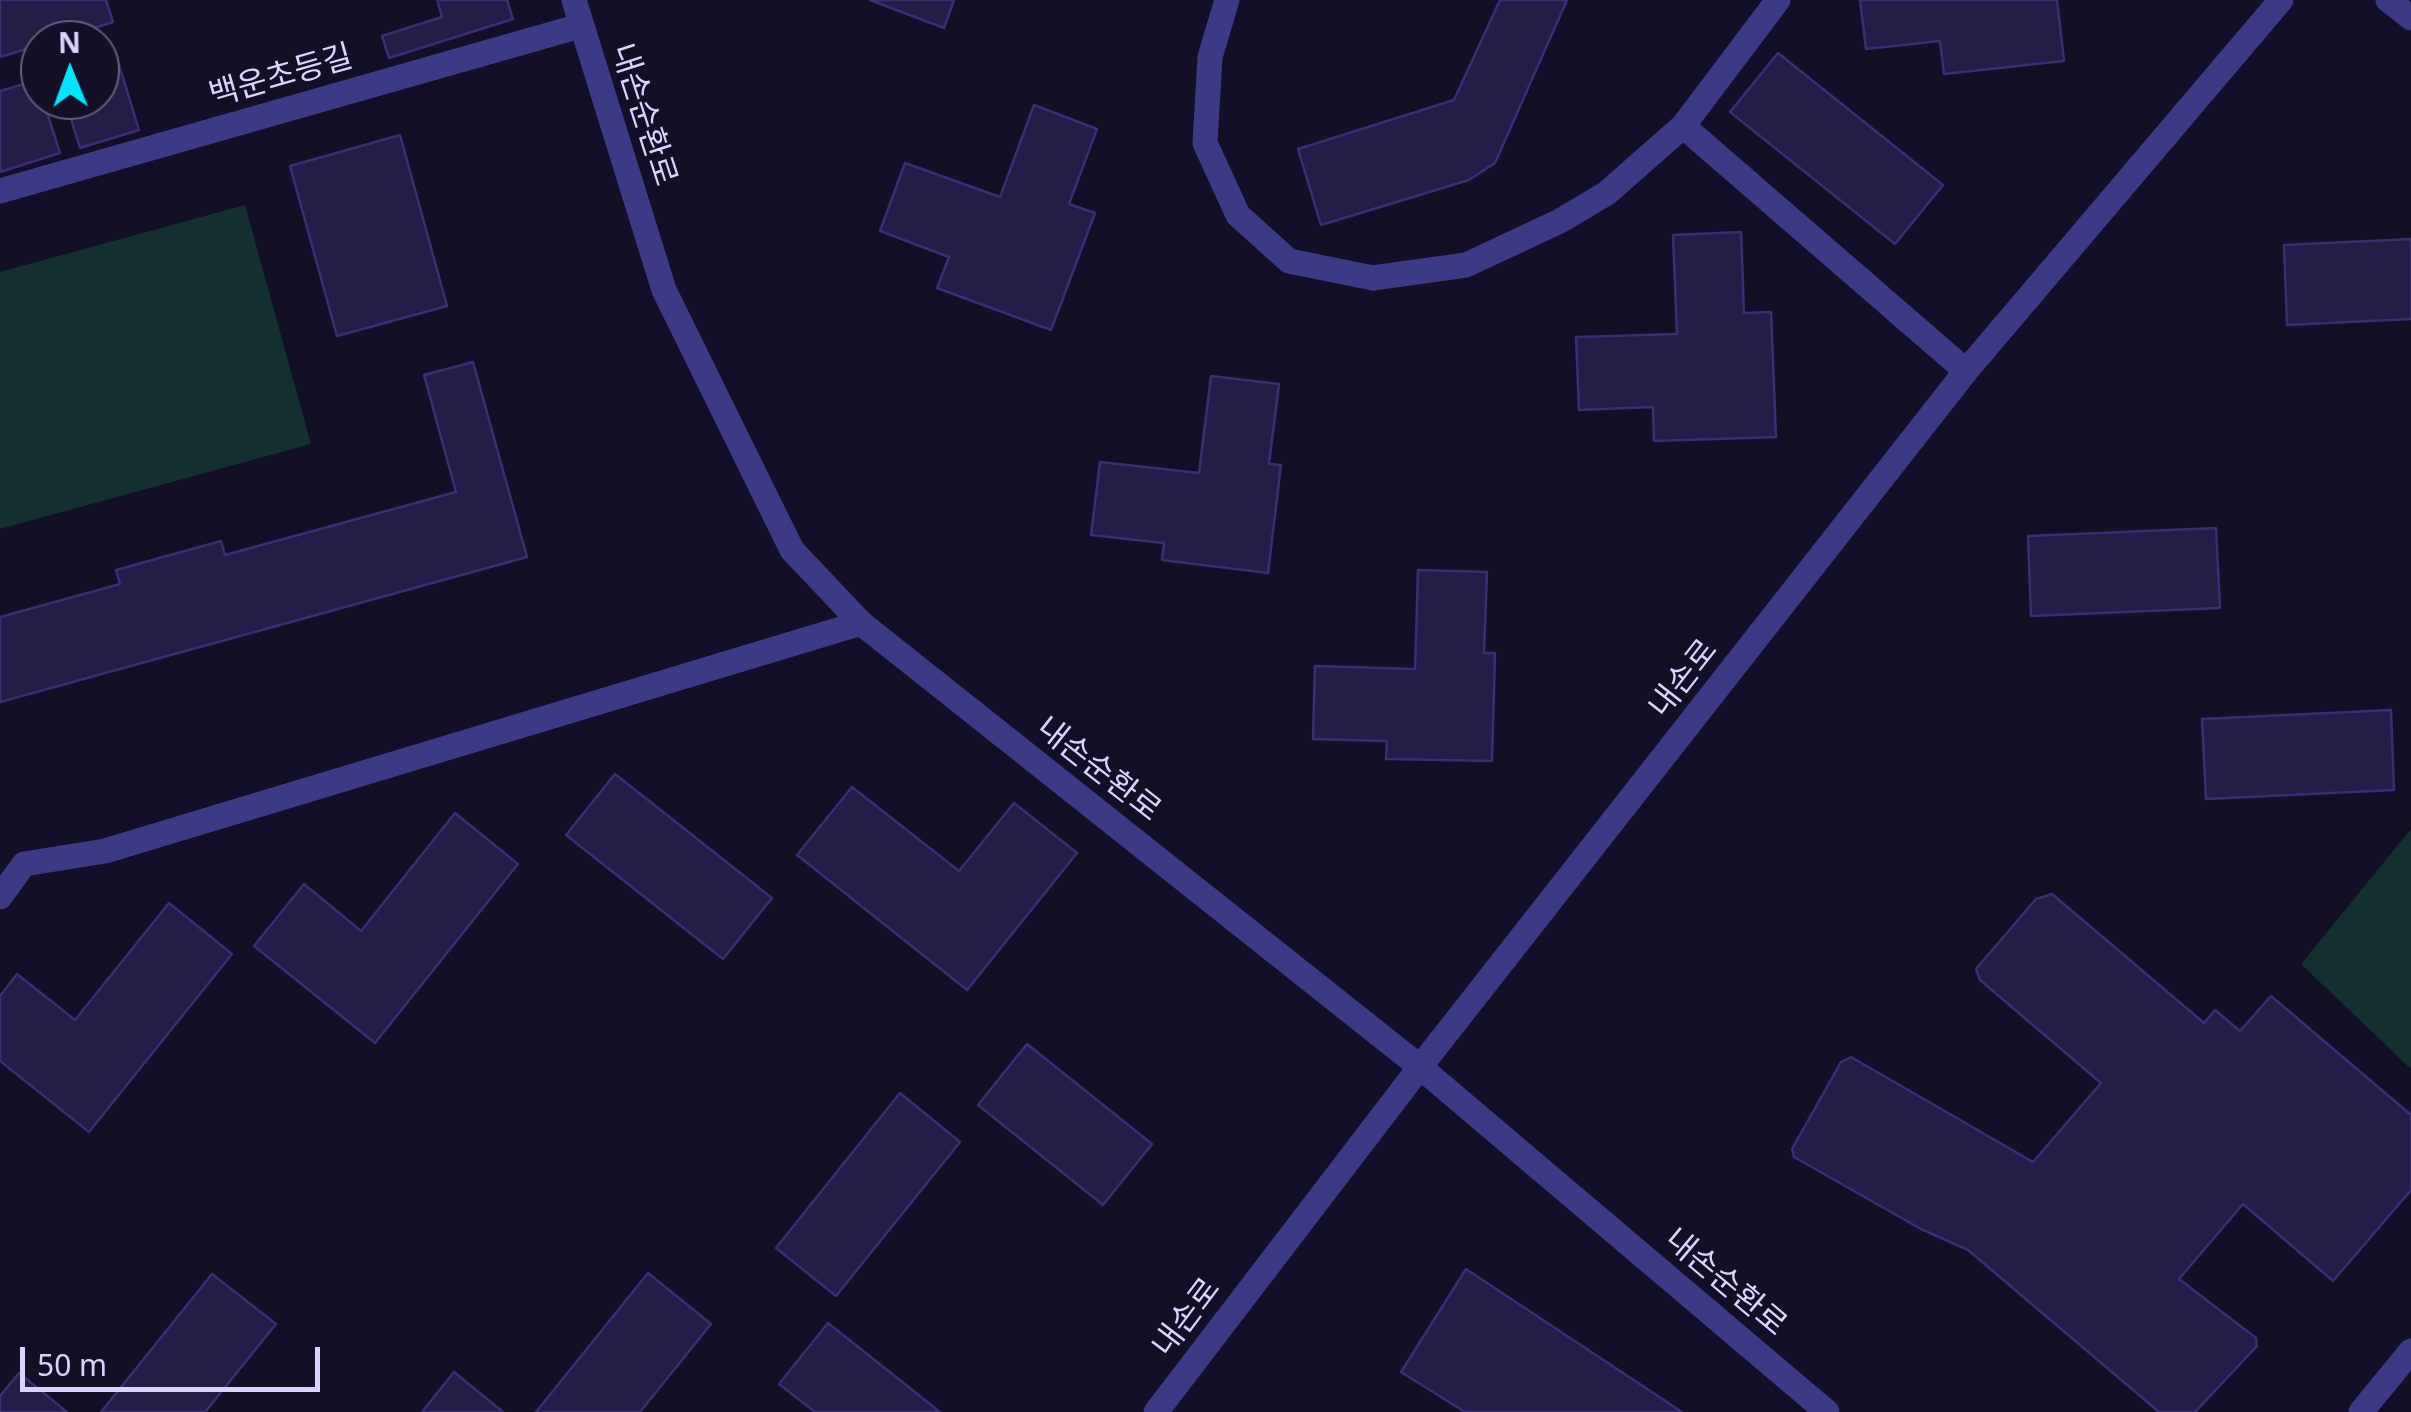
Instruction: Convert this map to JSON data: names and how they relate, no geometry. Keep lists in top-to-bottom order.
{
  "streets": {
    "street": ["백운초등길", "내손순환로", "내손로"]
  },
  "crossings": [
    ["백운초등길", "내손순환로"],
    ["내손순환로", "내손로"]
  ],
  "scale_bar": "50 m",
  "north": "top"
}
